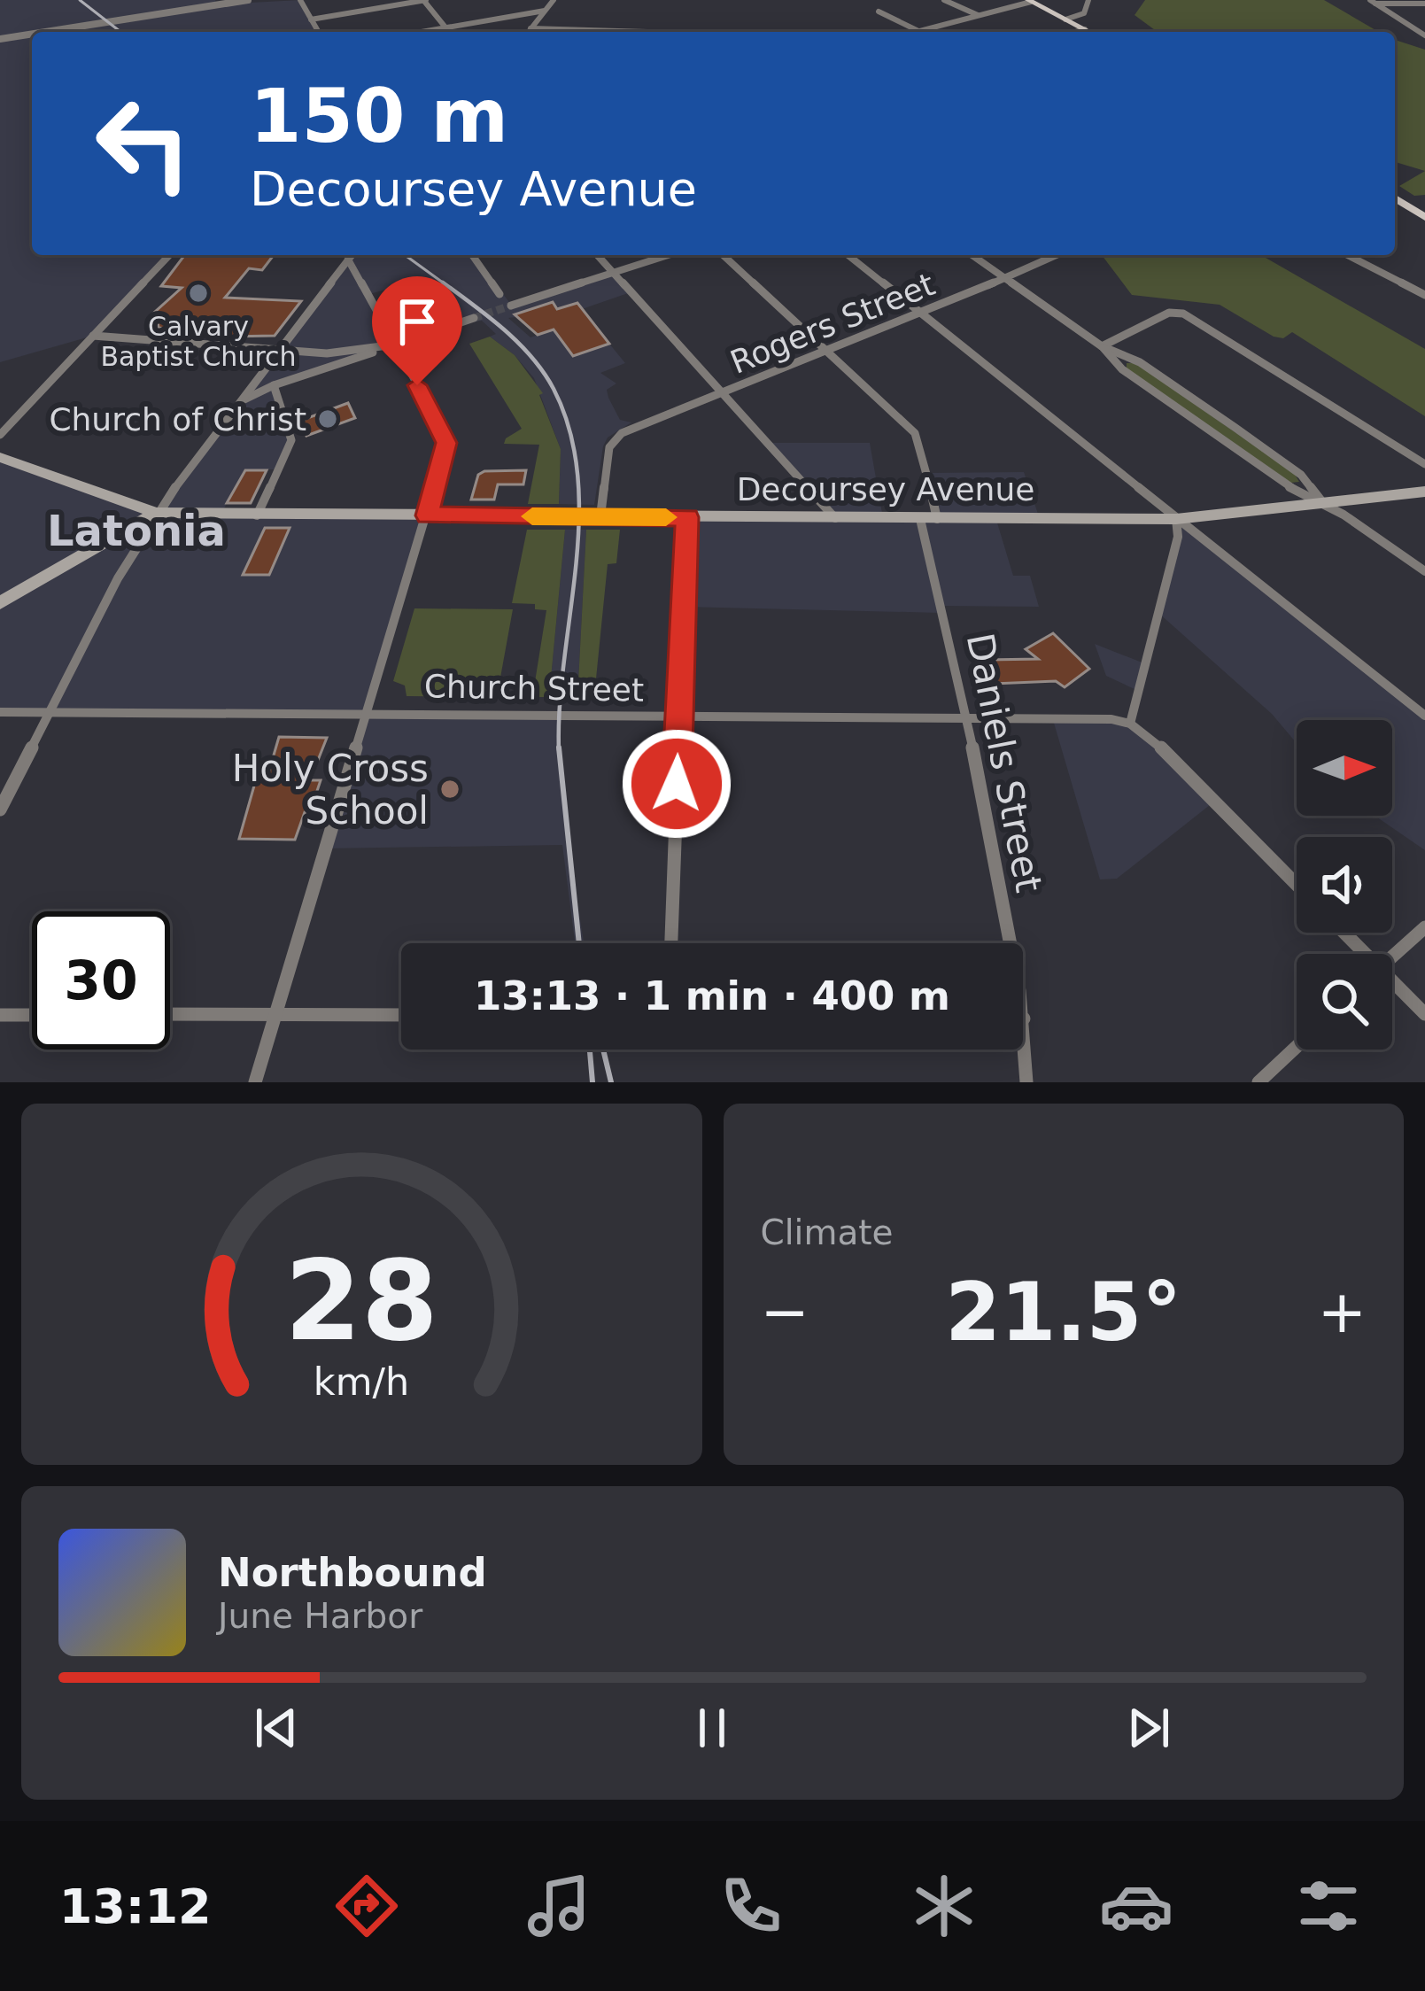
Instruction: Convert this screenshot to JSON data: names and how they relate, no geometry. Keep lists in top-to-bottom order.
{
  "streets": {
    "main road": ["Decoursey Avenue"],
    "street": ["Rogers Street", "Church Street", "Daniels Street"]
  },
  "crossings": [
    ["Rogers Street", "Decoursey Avenue"],
    ["Rogers Street", "Daniels Street"],
    ["Decoursey Avenue", "Daniels Street"],
    ["Church Street", "Daniels Street"]
  ],
  "districts": ["Latonia"],
  "places": ["Calvary Baptist Church", "Church of Christ", "Holy Cross School"],
  "north": "right",
  "page": {
    "turn": ["150 m", "Decoursey Avenue"],
    "limit": "30",
    "trip": "13:13 · 1 min · 400 m",
    "tile": "Climate",
    "heat": ["−", "21.5°", "+"],
    "song": ["Northbound", "June Harbor"],
    "tabs": "13:12",
    "gauge": ["28", "km/h"]
  }
}
